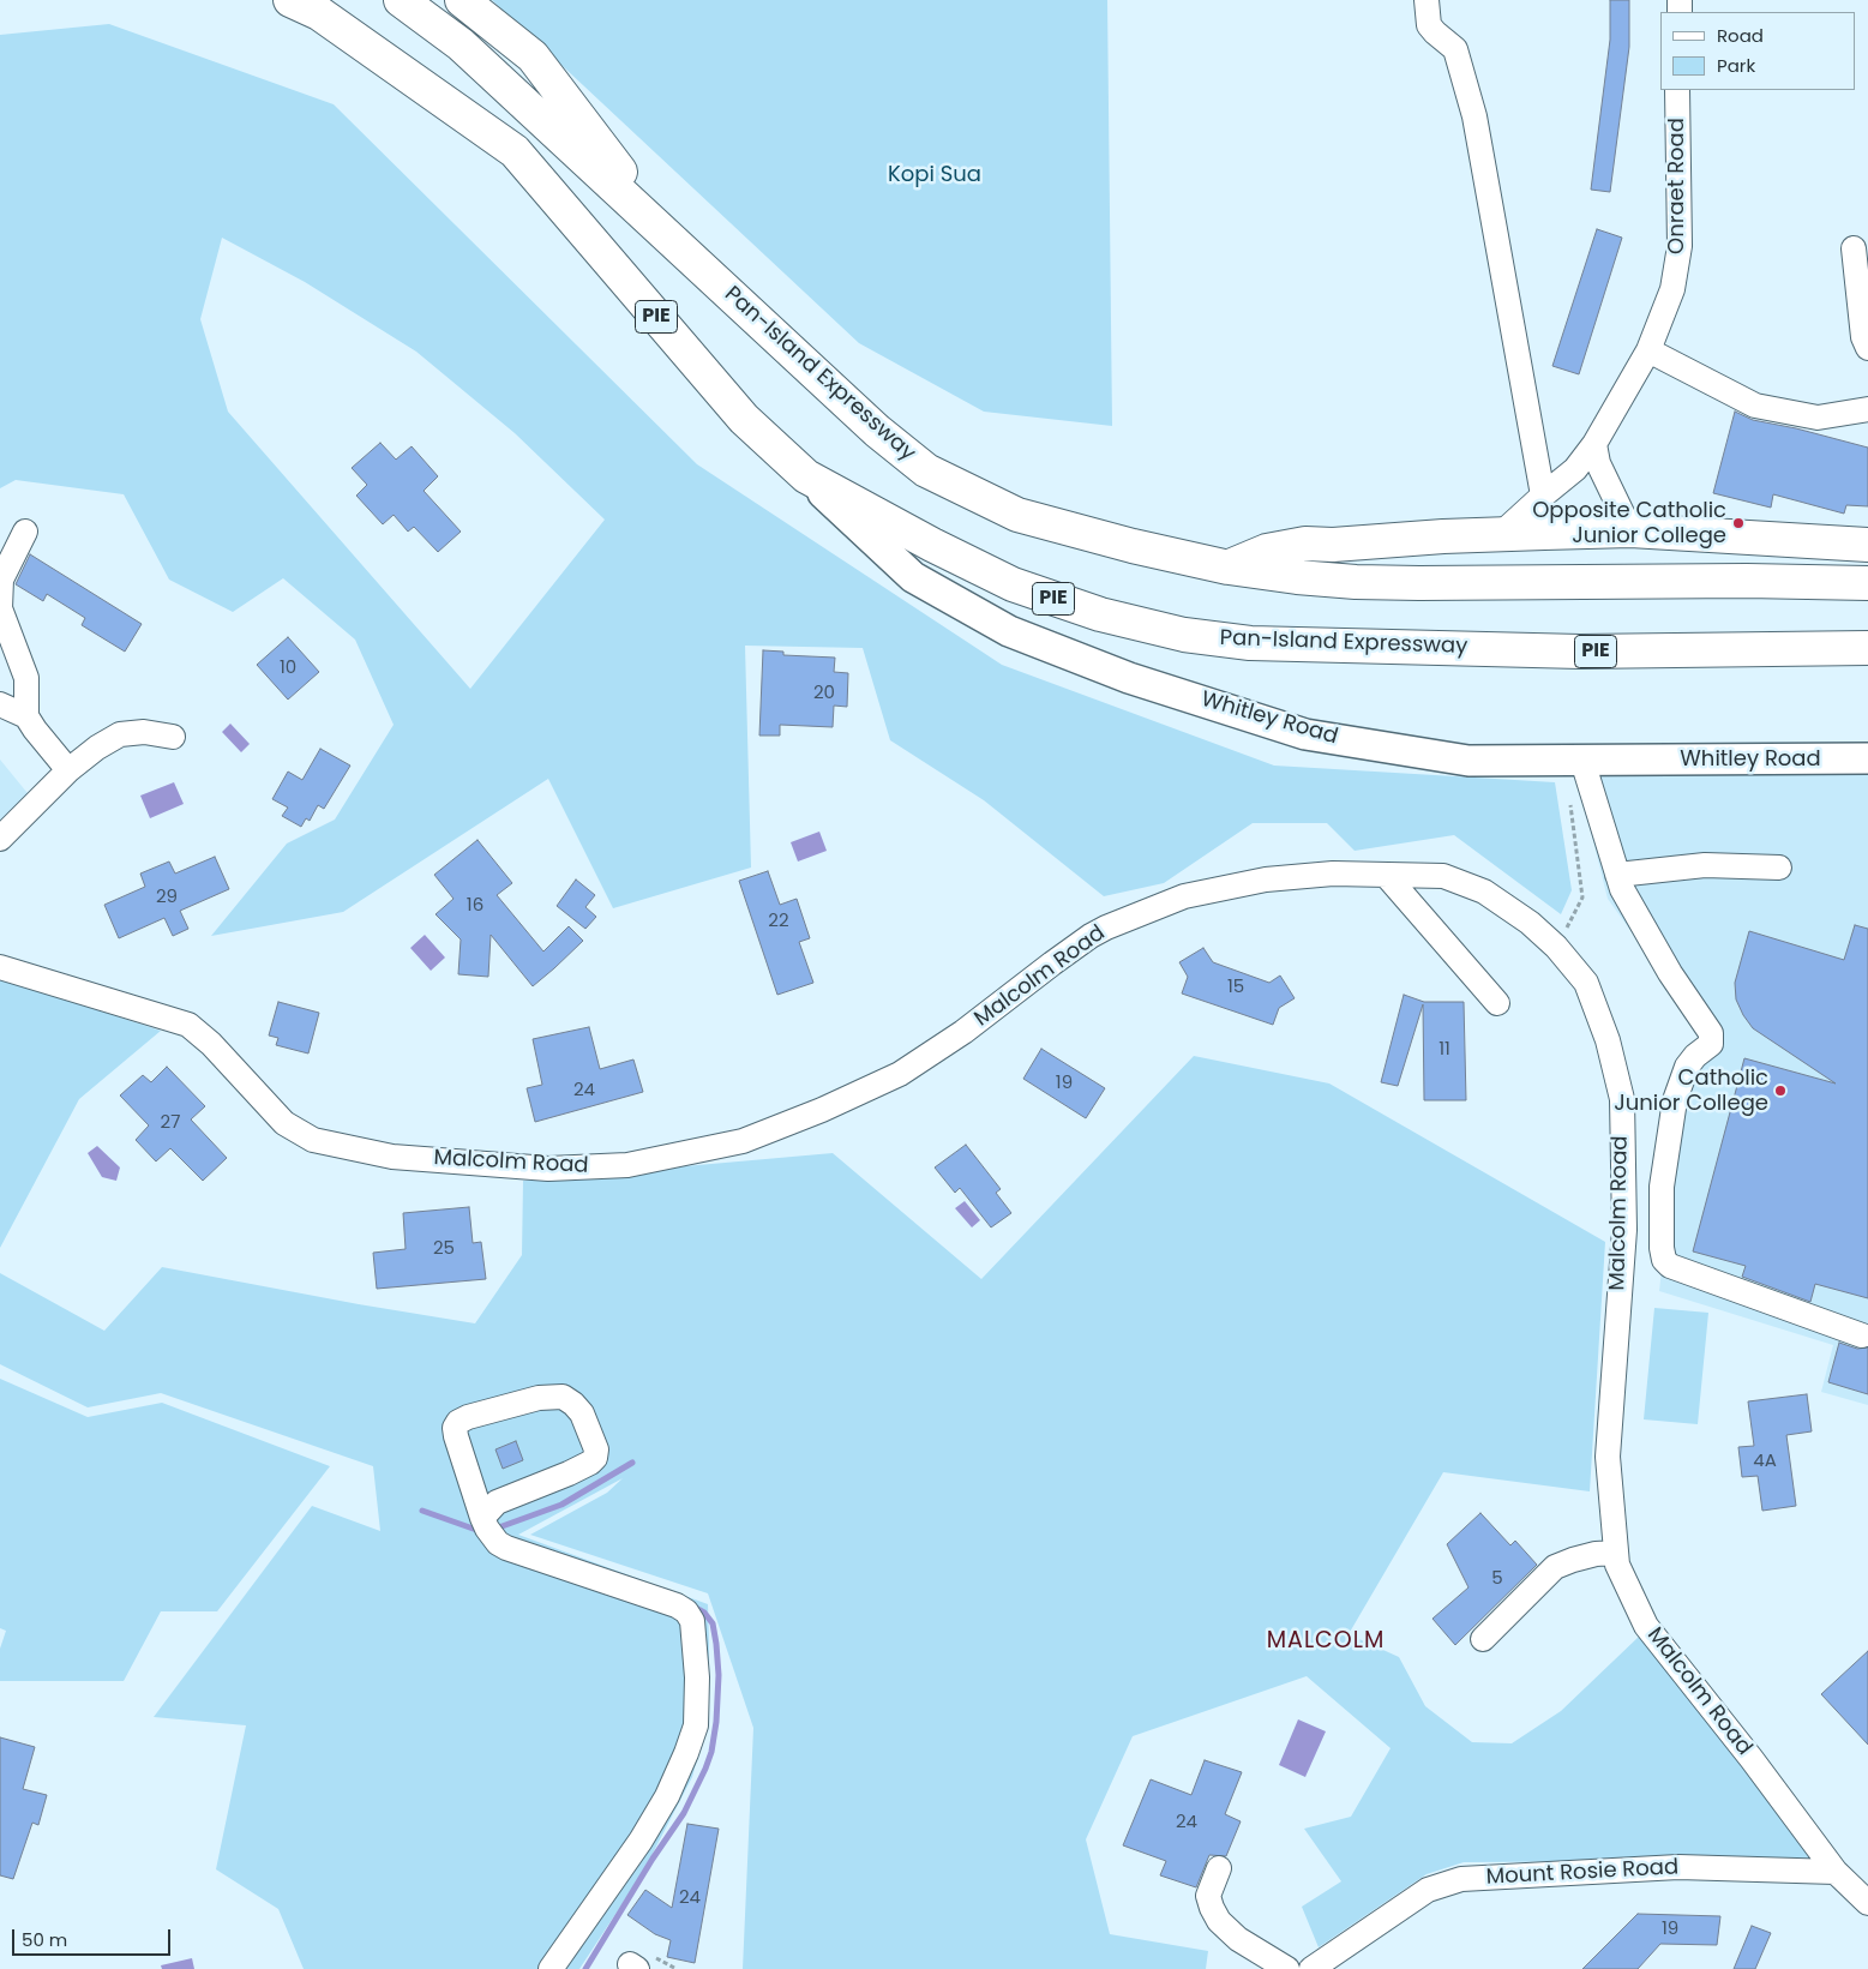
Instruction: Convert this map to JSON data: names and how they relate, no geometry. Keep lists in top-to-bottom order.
{
  "streets": {
    "highway": ["PIE", "Pan-Island Expressway"],
    "main road": ["Whitley Road"],
    "street": ["Onraet Road", "Malcolm Road", "Mount Rosie Road"]
  },
  "crossings": [
    ["Pan-Island Expressway", "Whitley Road"],
    ["Malcolm Road", "Mount Rosie Road"]
  ],
  "districts": ["MALCOLM"],
  "parks": ["Kopi Sua"],
  "places": ["Opposite Catholic Junior College", "Catholic Junior College"],
  "house_numbers": [
    "10",
    "20",
    "29",
    "16",
    "22",
    "15",
    "11",
    "19",
    "24",
    "27",
    "25",
    "4A",
    "5",
    "24",
    "24",
    "19"
  ],
  "legend": ["Road", "Park"],
  "scale_bar": "50 m"
}
